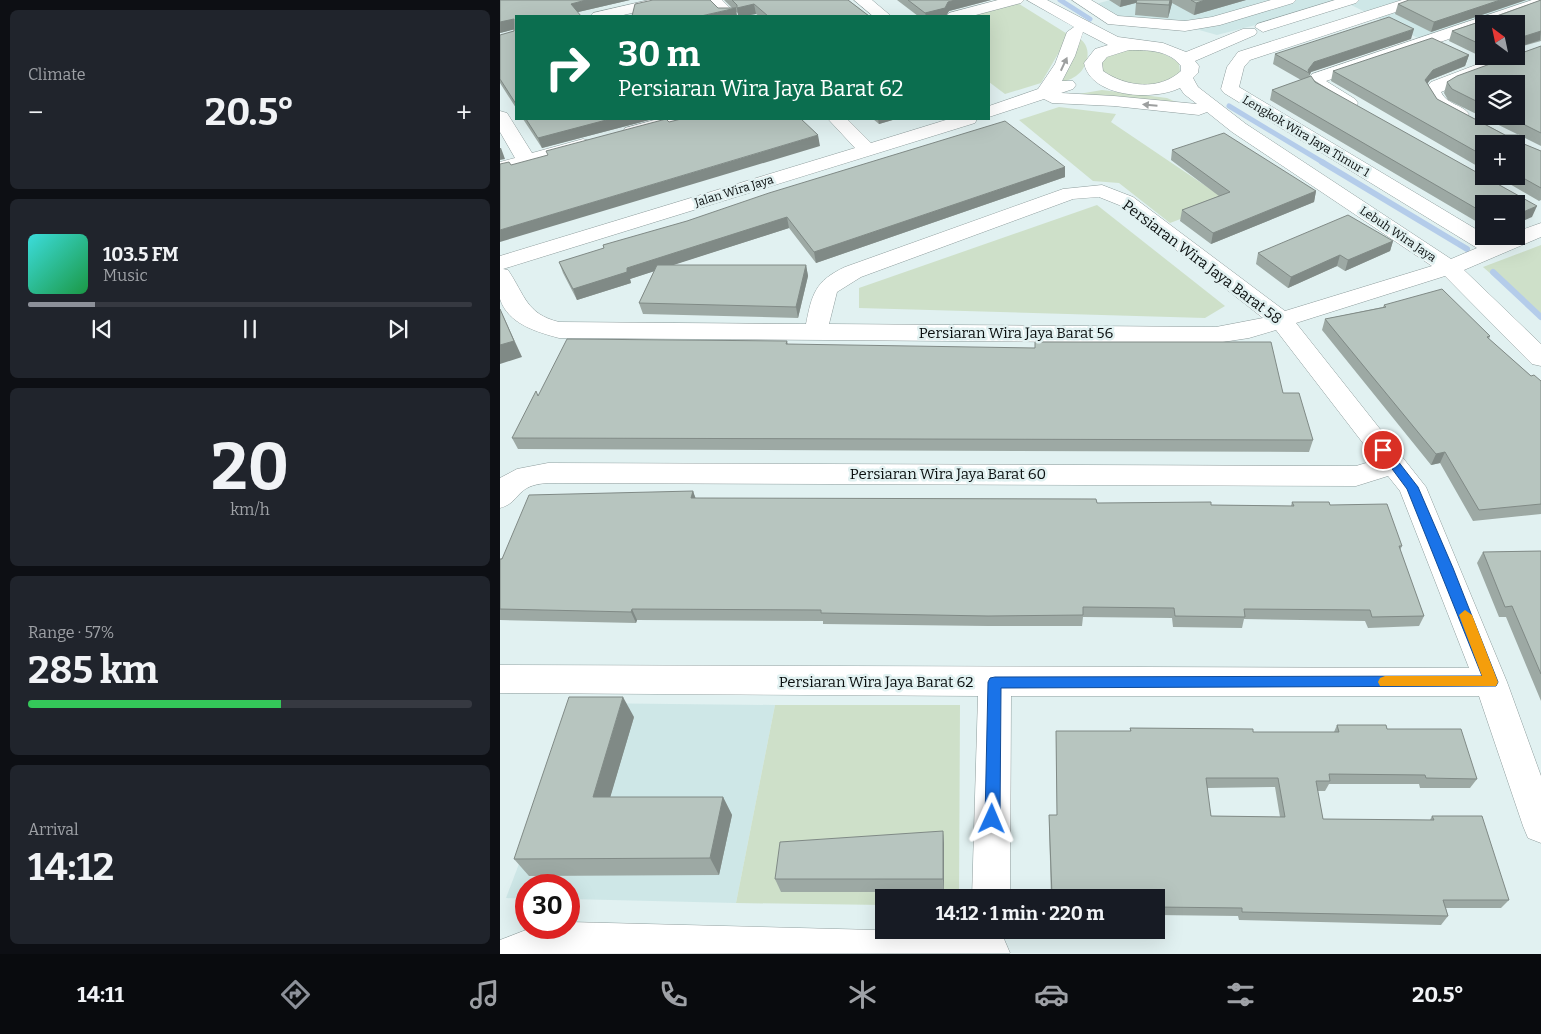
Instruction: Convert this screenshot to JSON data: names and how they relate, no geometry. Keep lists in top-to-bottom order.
{
  "streets": {
    "street": [
      "Lengkok Wira Jaya Timur 1",
      "Jalan Wira Jaya",
      "Lebuh Wira Jaya",
      "Persiaran Wira Jaya Barat 58",
      "Persiaran Wira Jaya Barat 56",
      "Persiaran Wira Jaya Barat 60",
      "Persiaran Wira Jaya Barat 62"
    ]
  },
  "crossings": [
    ["Lengkok Wira Jaya Timur 1", "Persiaran Wira Jaya Barat 56"],
    ["Lebuh Wira Jaya", "Persiaran Wira Jaya Barat 56"],
    ["Persiaran Wira Jaya Barat 58", "Persiaran Wira Jaya Barat 56"],
    ["Persiaran Wira Jaya Barat 58", "Persiaran Wira Jaya Barat 60"],
    ["Persiaran Wira Jaya Barat 58", "Persiaran Wira Jaya Barat 62"]
  ],
  "north": "top left",
  "page": {
    "tile": [
      "Climate",
      ["20", "km/h"],
      ["Range · 57%", "285 km"],
      ["Arrival", "14:12"]
    ],
    "map_buttons": ["+", "−"],
    "turn": ["30 m", "Persiaran Wira Jaya Barat 62"],
    "heat": ["−", "20.5°", "+"],
    "song": ["103.5 FM", "Music"],
    "limit": "30",
    "trip": "14:12 · 1 min · 220 m",
    "tabs": ["14:11", "20.5°"]
  }
}
